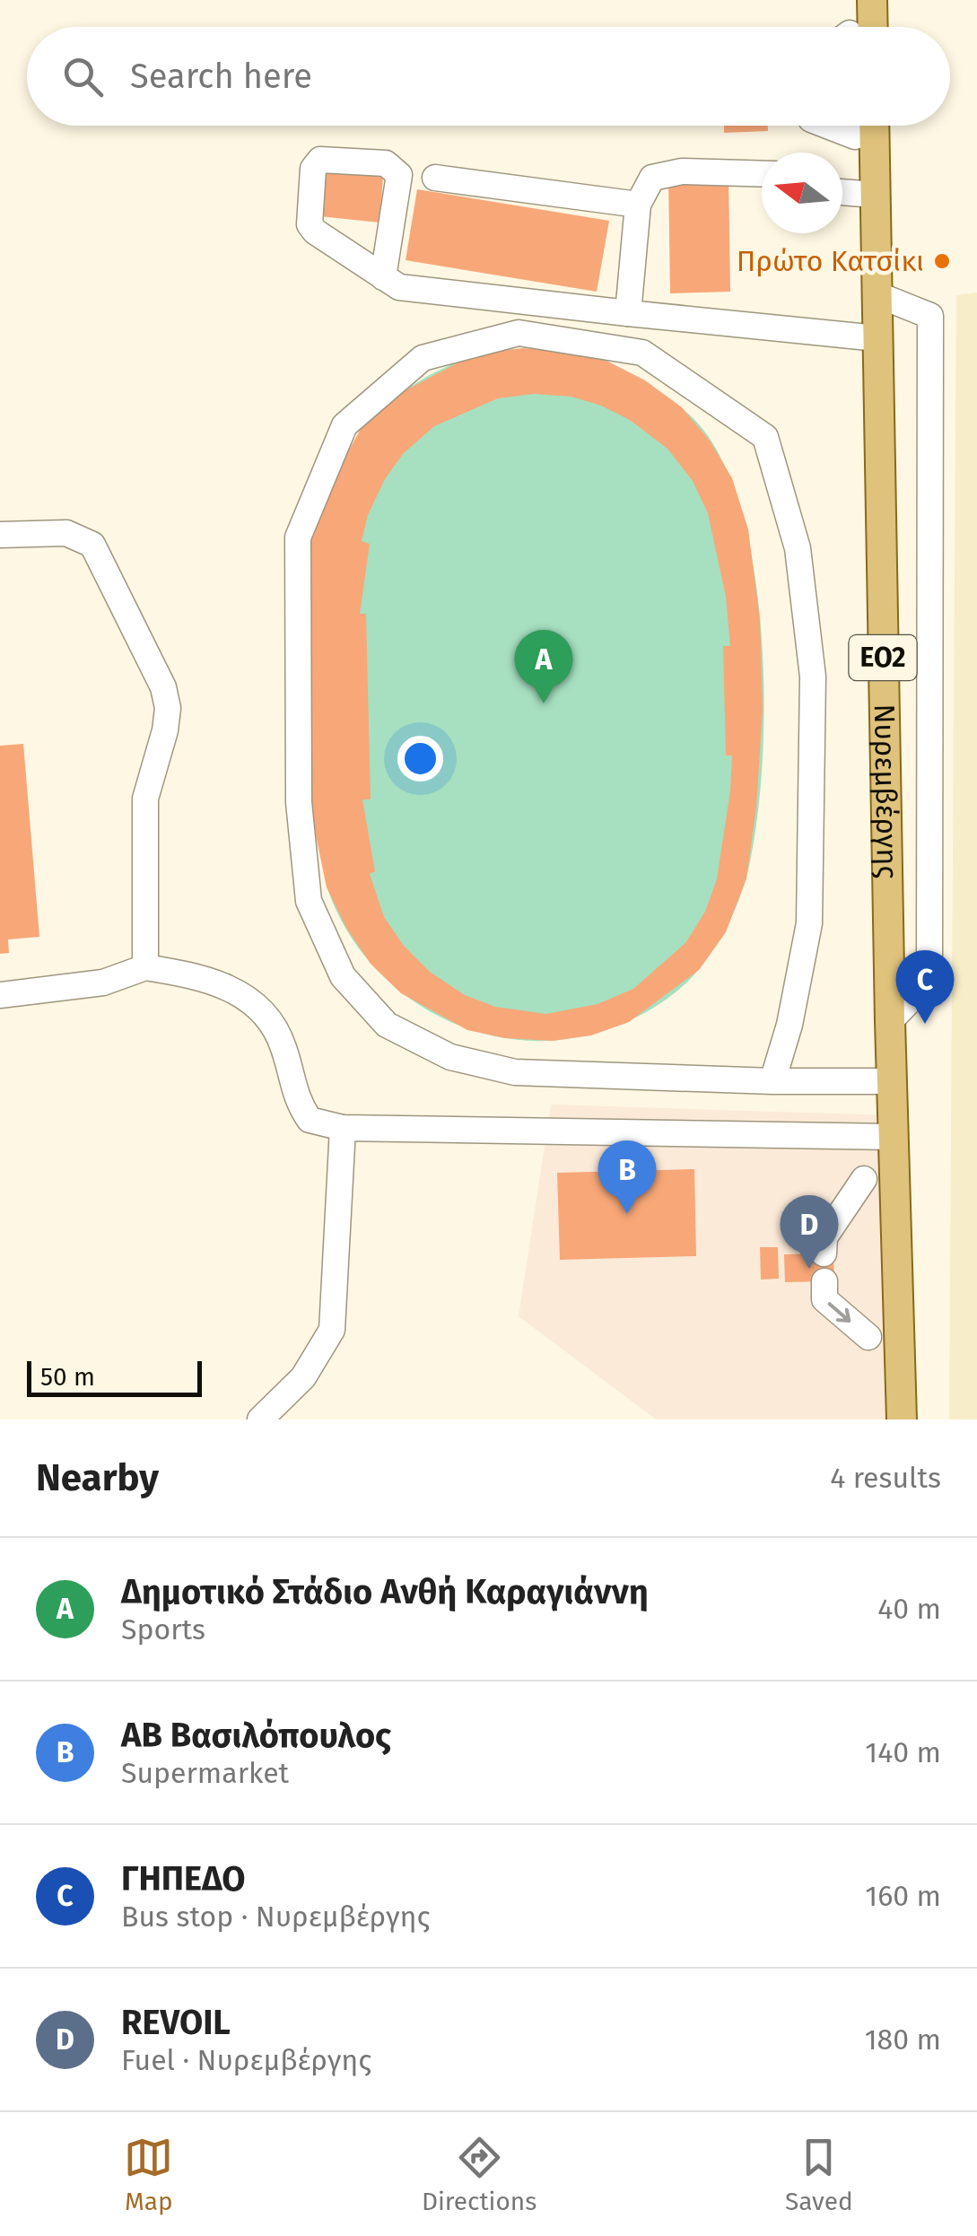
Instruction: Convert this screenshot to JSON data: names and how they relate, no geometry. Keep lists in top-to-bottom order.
{
  "streets": {
    "main road": ["ΕΟ2", "Νυρεμβέργης"]
  },
  "places": ["Πρώτο Κατσίκι"],
  "scale_bar": "50 m",
  "north": "left",
  "page": {
    "search": "Search here",
    "pins": [
      "A",
      "C",
      "B",
      "D"
    ],
    "scale": "50 m",
    "heading": ["Nearby", "4 results"],
    "list": [
      {
        "mark": "A",
        "name": "Δημοτικό Στάδιο Ανθή Καραγιάννη",
        "note": "Sports",
        "value": "40 m"
      },
      {
        "mark": "B",
        "name": "ΑΒ Βασιλόπουλος",
        "note": "Supermarket",
        "value": "140 m"
      },
      {
        "mark": "C",
        "name": "ΓΗΠΕΔΟ",
        "note": "Bus stop · Νυρεμβέργης",
        "value": "160 m"
      },
      {
        "mark": "D",
        "name": "REVOIL",
        "note": "Fuel · Νυρεμβέργης",
        "value": "180 m"
      }
    ],
    "nav": ["Map", "Directions", "Saved"]
  }
}
